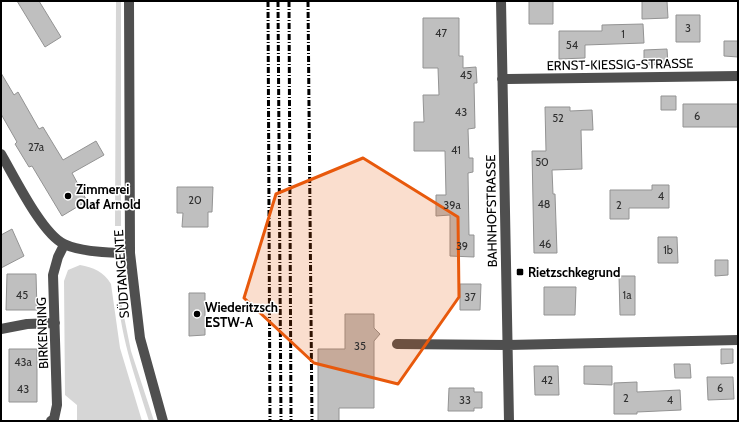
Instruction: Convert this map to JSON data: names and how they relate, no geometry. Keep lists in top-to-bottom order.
{
  "streets": {
    "street": [
      "ERNST-KIESSIG-STRASSE",
      "BAHNHOFSTRASSE",
      "SÜDTANGENTE",
      "BIRKENRING"
    ]
  },
  "crossings": [
    ["ERNST-KIESSIG-STRASSE", "BAHNHOFSTRASSE"]
  ],
  "places": {
    "other": ["Zimmerei Olaf Arnold", "Wiederitzsch ESTW-A"],
    "transit": ["Rietzschkegrund"]
  },
  "house_numbers": [
    "3",
    "47",
    "1",
    "54",
    "45",
    "43",
    "6",
    "52",
    "27a",
    "41",
    "50",
    "4",
    "20",
    "48",
    "39a",
    "2",
    "46",
    "39",
    "1b",
    "45",
    "1a",
    "37",
    "35",
    "43a",
    "42",
    "6",
    "43",
    "2",
    "33",
    "4"
  ]
}
